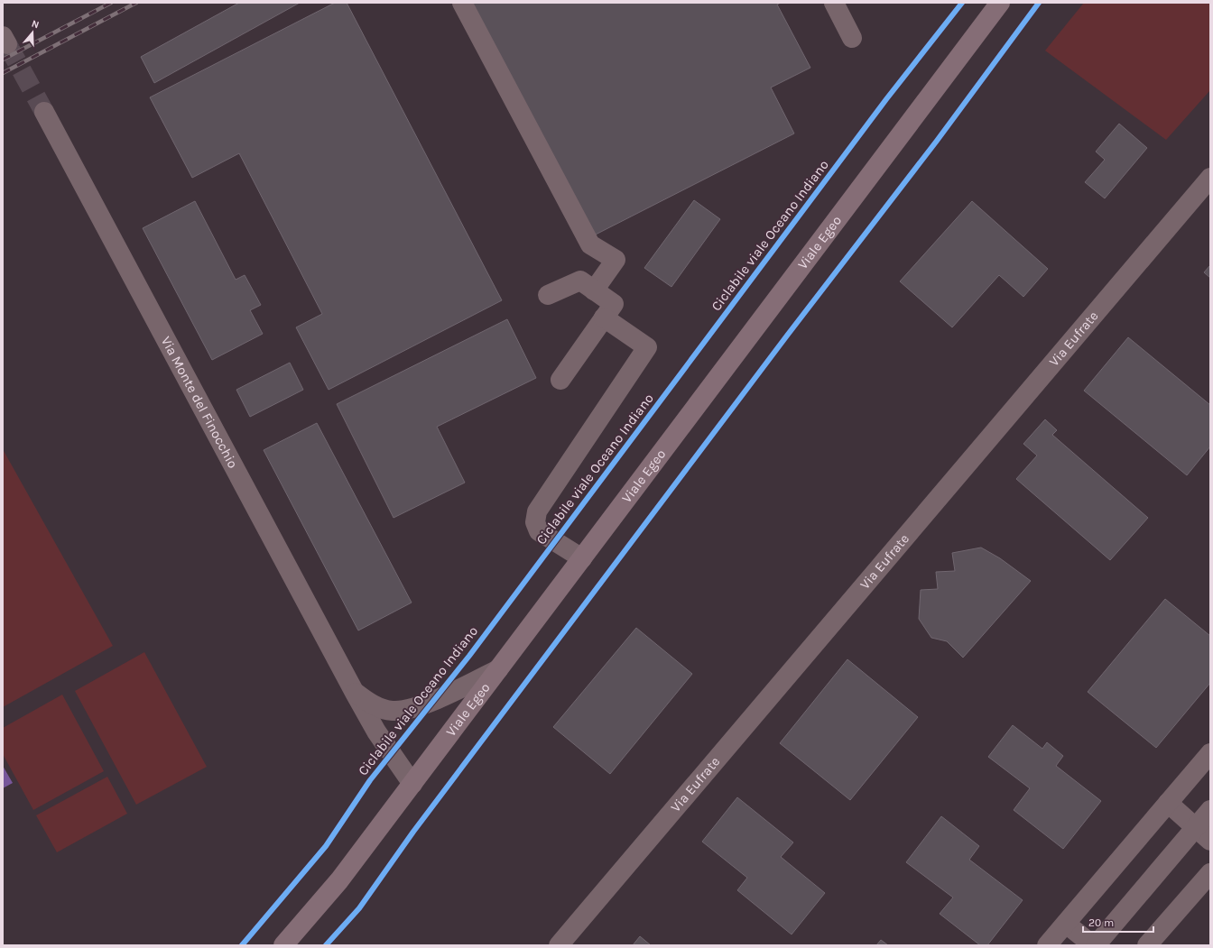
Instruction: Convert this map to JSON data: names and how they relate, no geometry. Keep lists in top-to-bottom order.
{
  "streets": {
    "main road": ["Viale Egeo"],
    "street": ["Via Eufrate", "Via Monte del Finocchio"],
    "cycle path": ["Ciclabile viale Oceano Indiano"]
  },
  "crossings": [
    ["Viale Egeo", "Via Monte del Finocchio"]
  ],
  "scale_bar": "20 m",
  "north": "top"
}
